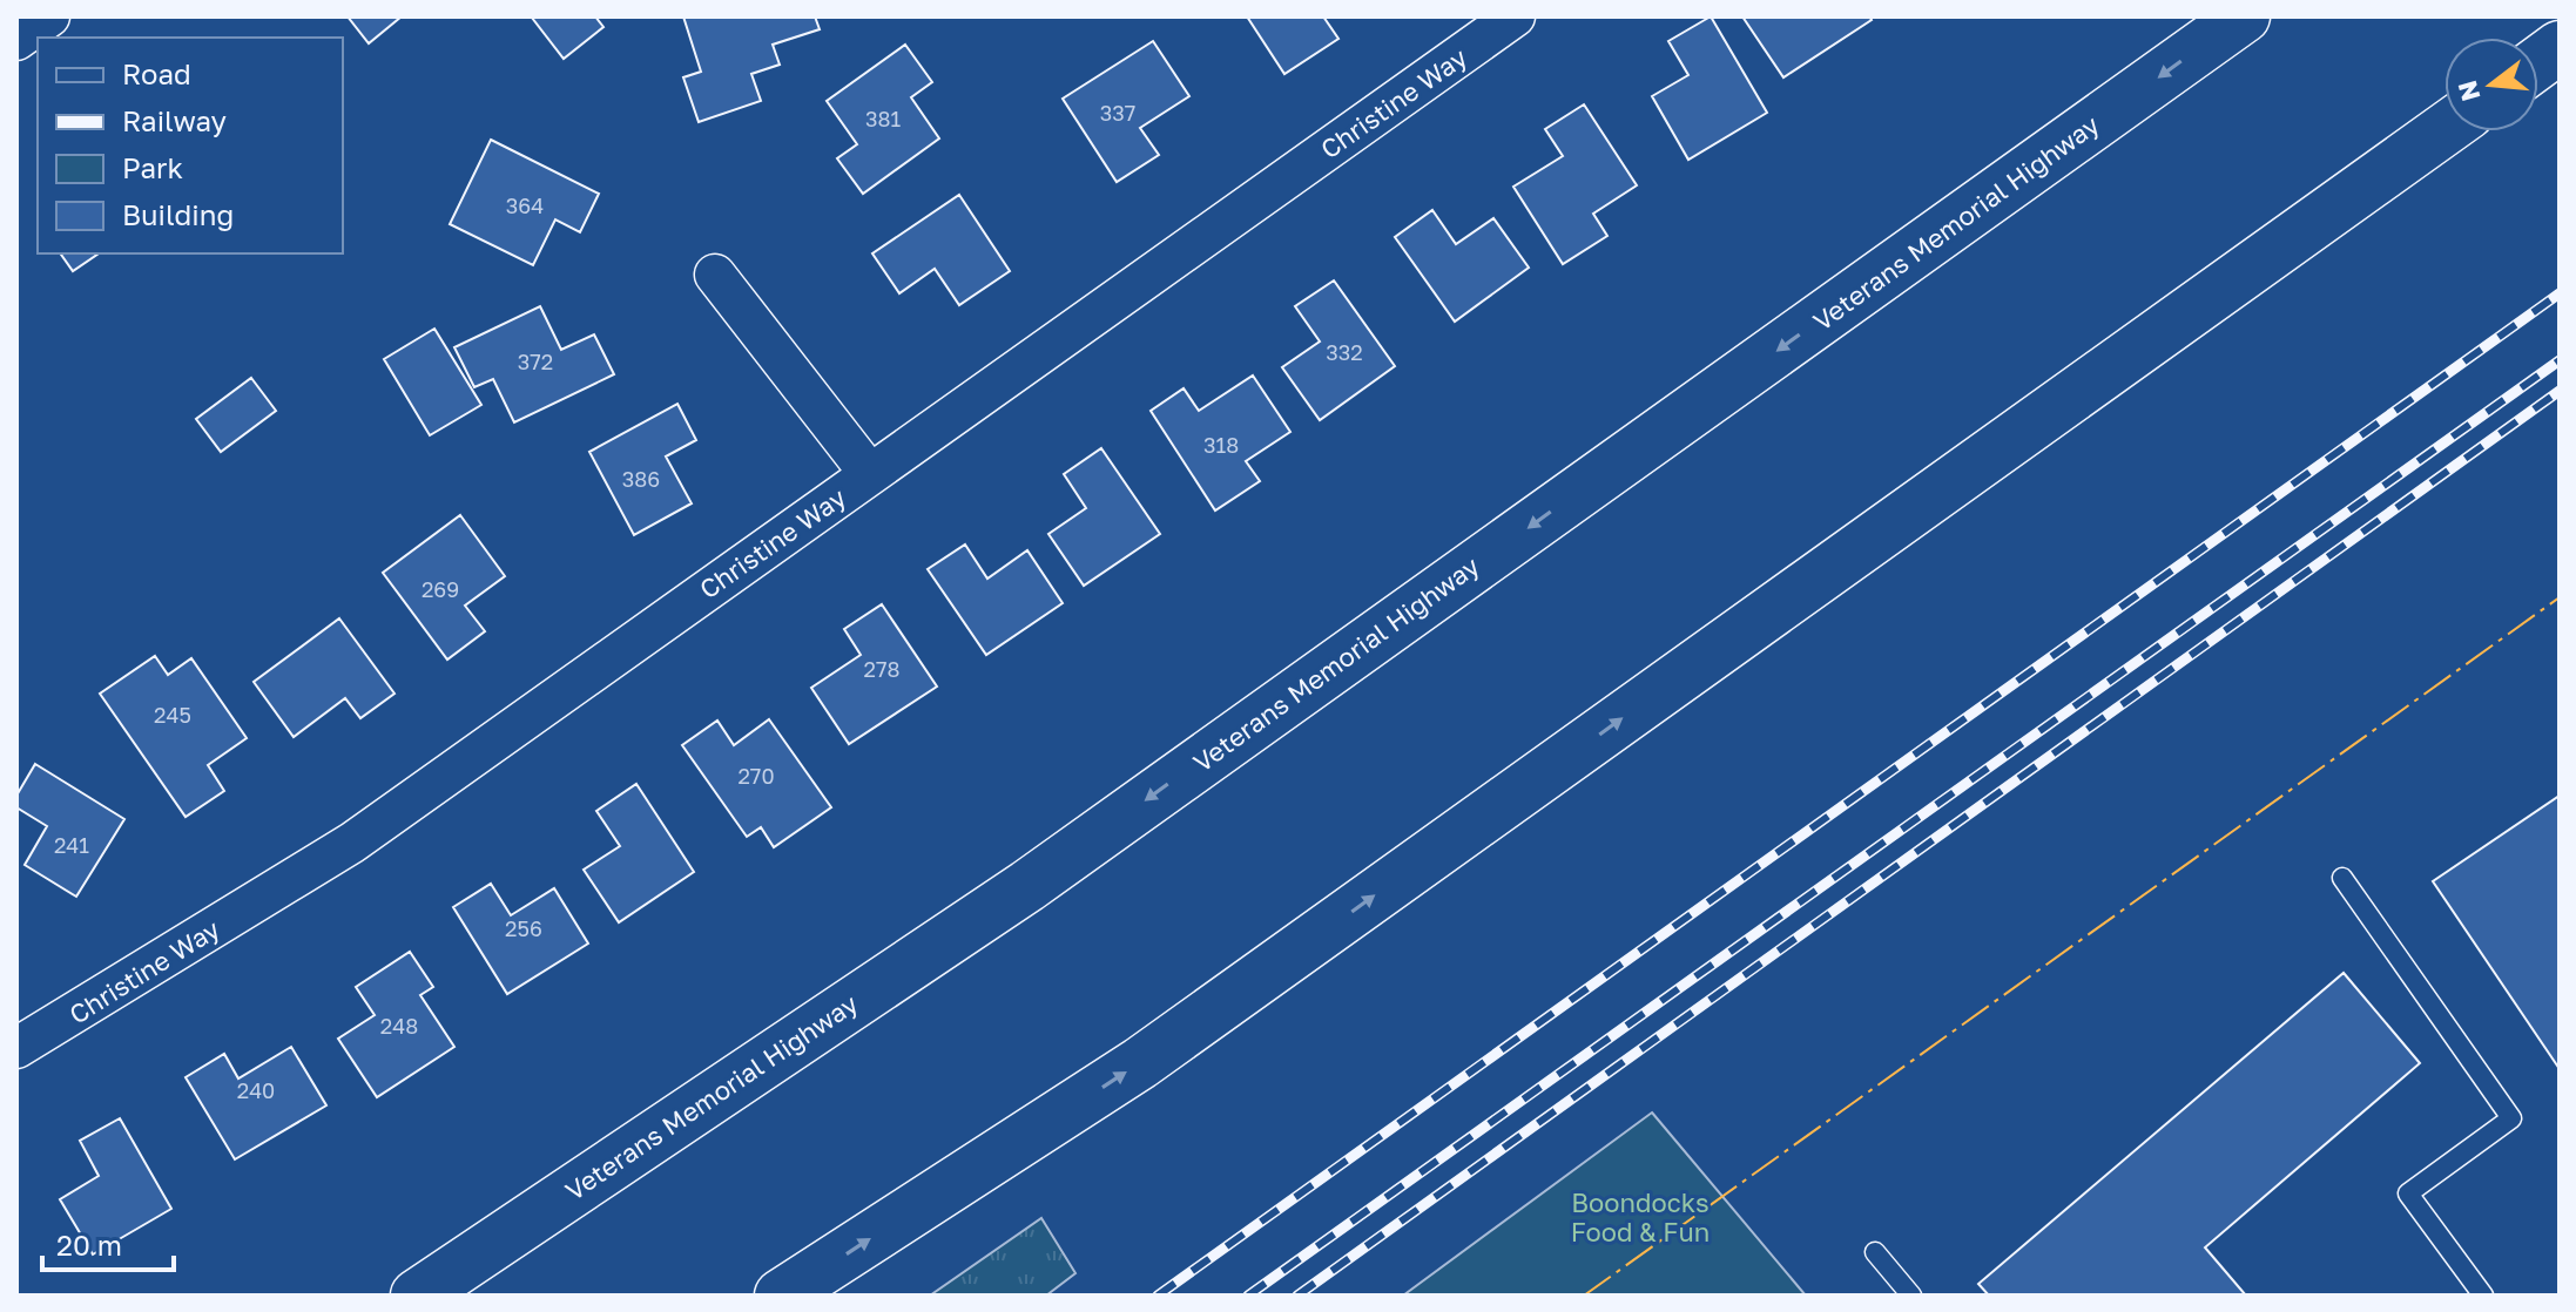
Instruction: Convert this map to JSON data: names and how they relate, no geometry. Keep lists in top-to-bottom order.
{
  "streets": {
    "highway": ["Veterans Memorial Highway"],
    "street": ["Christine Way"]
  },
  "parks": ["Boondocks Food & Fun"],
  "house_numbers": [
    "337",
    "381",
    "364",
    "332",
    "372",
    "318",
    "386",
    "269",
    "278",
    "245",
    "270",
    "241",
    "256",
    "248",
    "240"
  ],
  "legend": [
    "Road",
    "Railway",
    "Park",
    "Building"
  ],
  "scale_bar": "20 m",
  "north": "left"
}
